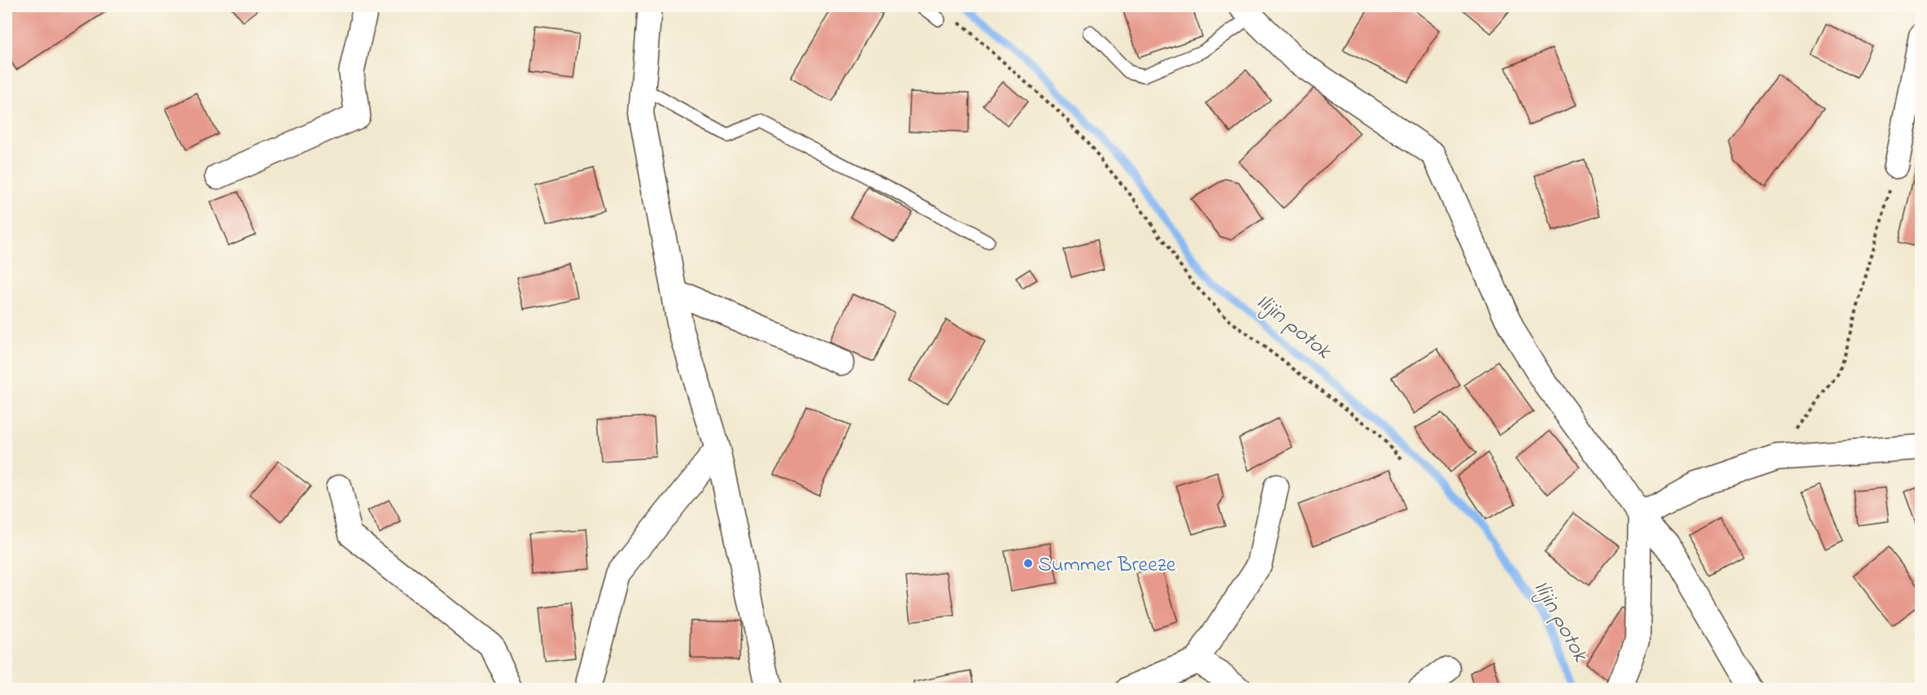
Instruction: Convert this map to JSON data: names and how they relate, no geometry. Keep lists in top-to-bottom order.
{
  "water": ["Ilijin potok"],
  "places": ["Summer Breeze"]
}
